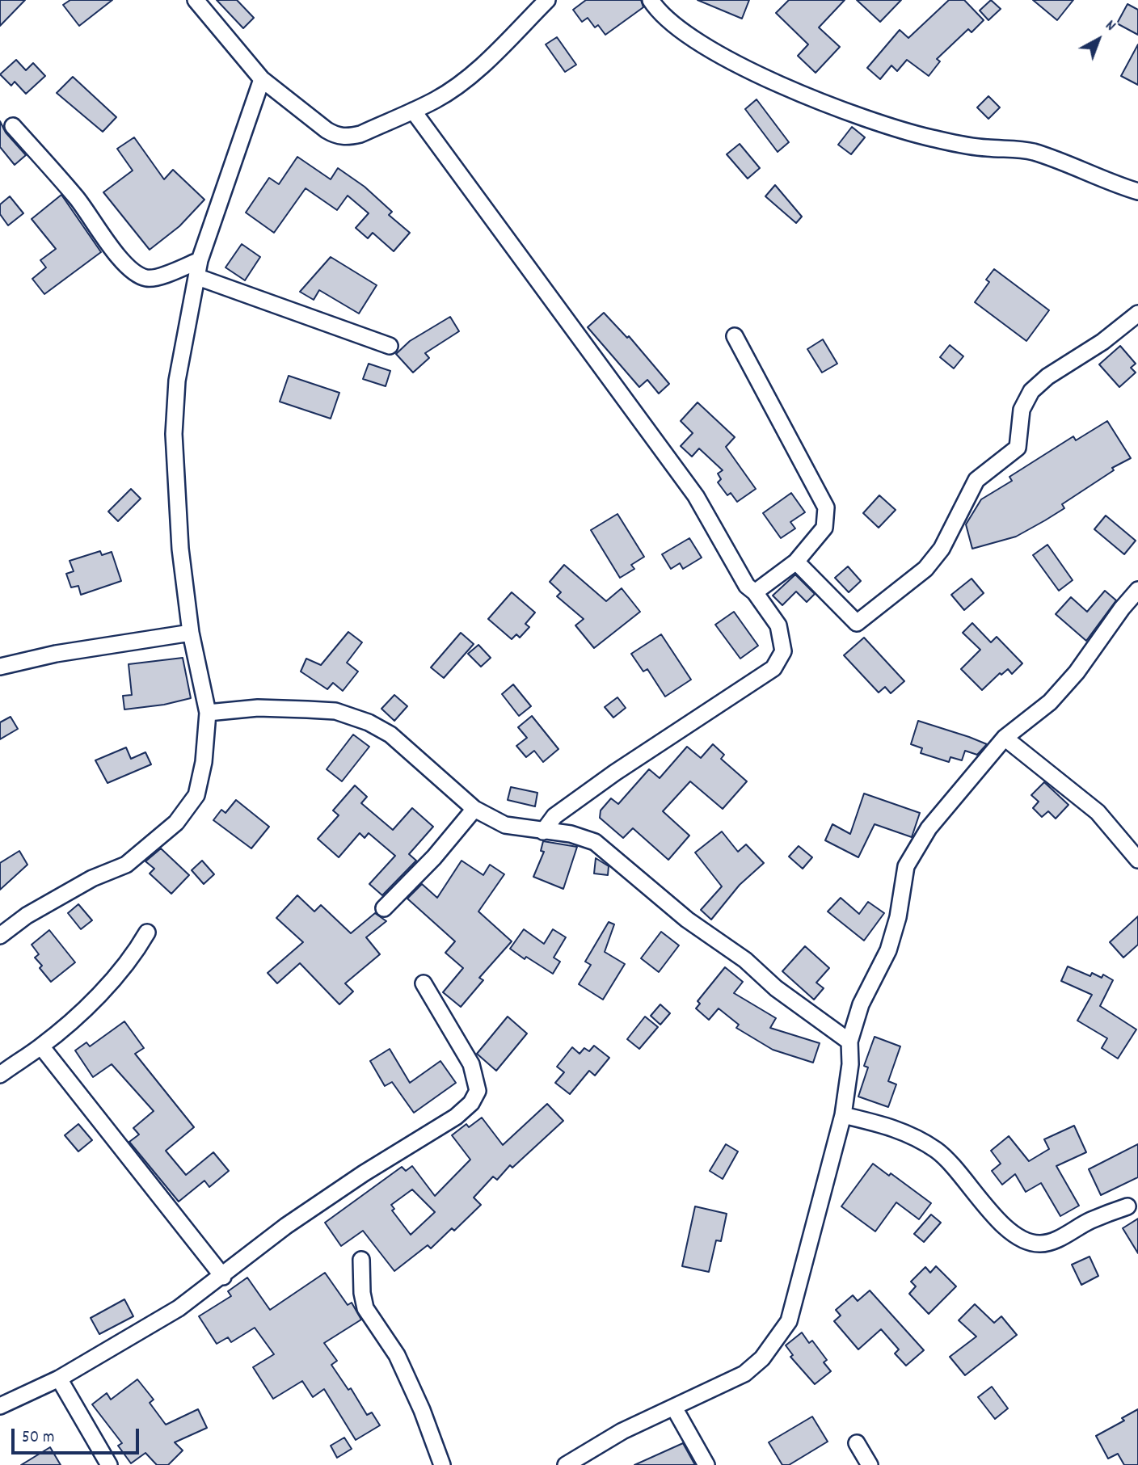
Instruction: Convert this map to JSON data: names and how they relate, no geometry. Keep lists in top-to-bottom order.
{
  "scale_bar": "50 m",
  "north": "top right"
}
